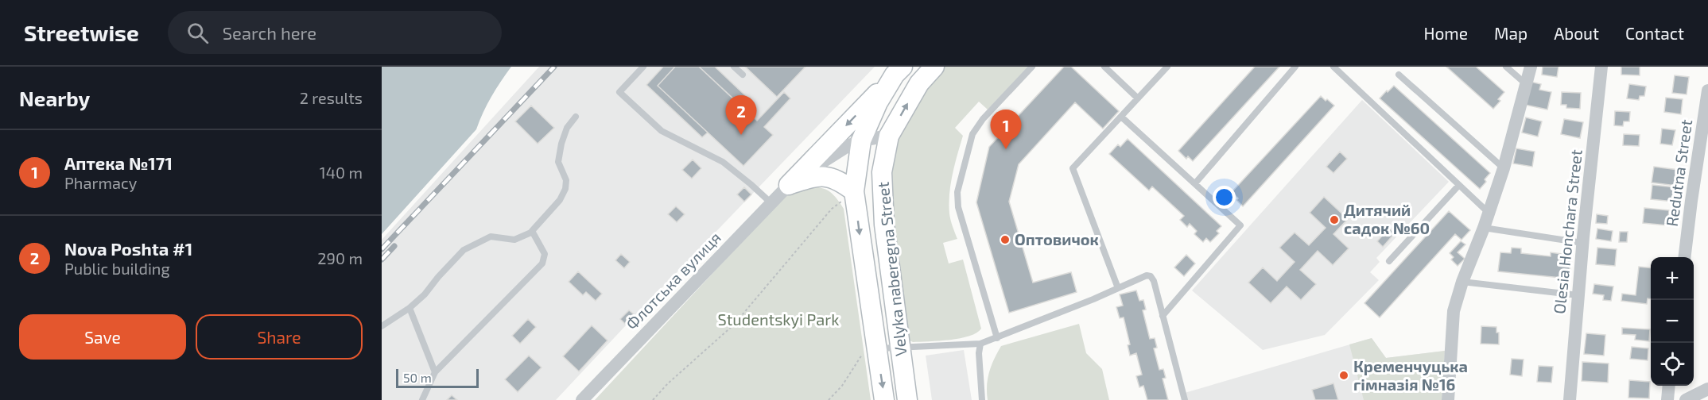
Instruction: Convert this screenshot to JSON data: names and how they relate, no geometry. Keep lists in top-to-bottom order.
{
  "streets": {
    "street": [
      "Redutna Street",
      "Olesia Honchara Street",
      "Velyka naberegna Street",
      "Флотська вулиця"
    ]
  },
  "crossings": [
    ["Velyka naberegna Street", "Флотська вулиця"]
  ],
  "parks": ["Studentskyi Park"],
  "places": ["Дитячий садок №60", "Оптовичок", "Кременчуцька гімназія №16"],
  "scale_bar": "50 m",
  "page": {
    "header": "Streetwise",
    "search": "Search here",
    "nav": [
      "Home",
      "Map",
      "About",
      "Contact"
    ],
    "heading": ["Nearby", "2 results"],
    "pins": ["2", "1"],
    "list": [
      {
        "mark": "1",
        "name": "Аптека №171",
        "note": "Pharmacy",
        "value": "140 m"
      },
      {
        "mark": "2",
        "name": "Nova Poshta #1",
        "note": "Public building",
        "value": "290 m"
      }
    ],
    "map_buttons": ["+", "−"],
    "buttons": ["Save", "Share"],
    "scale": "50 m"
  }
}
